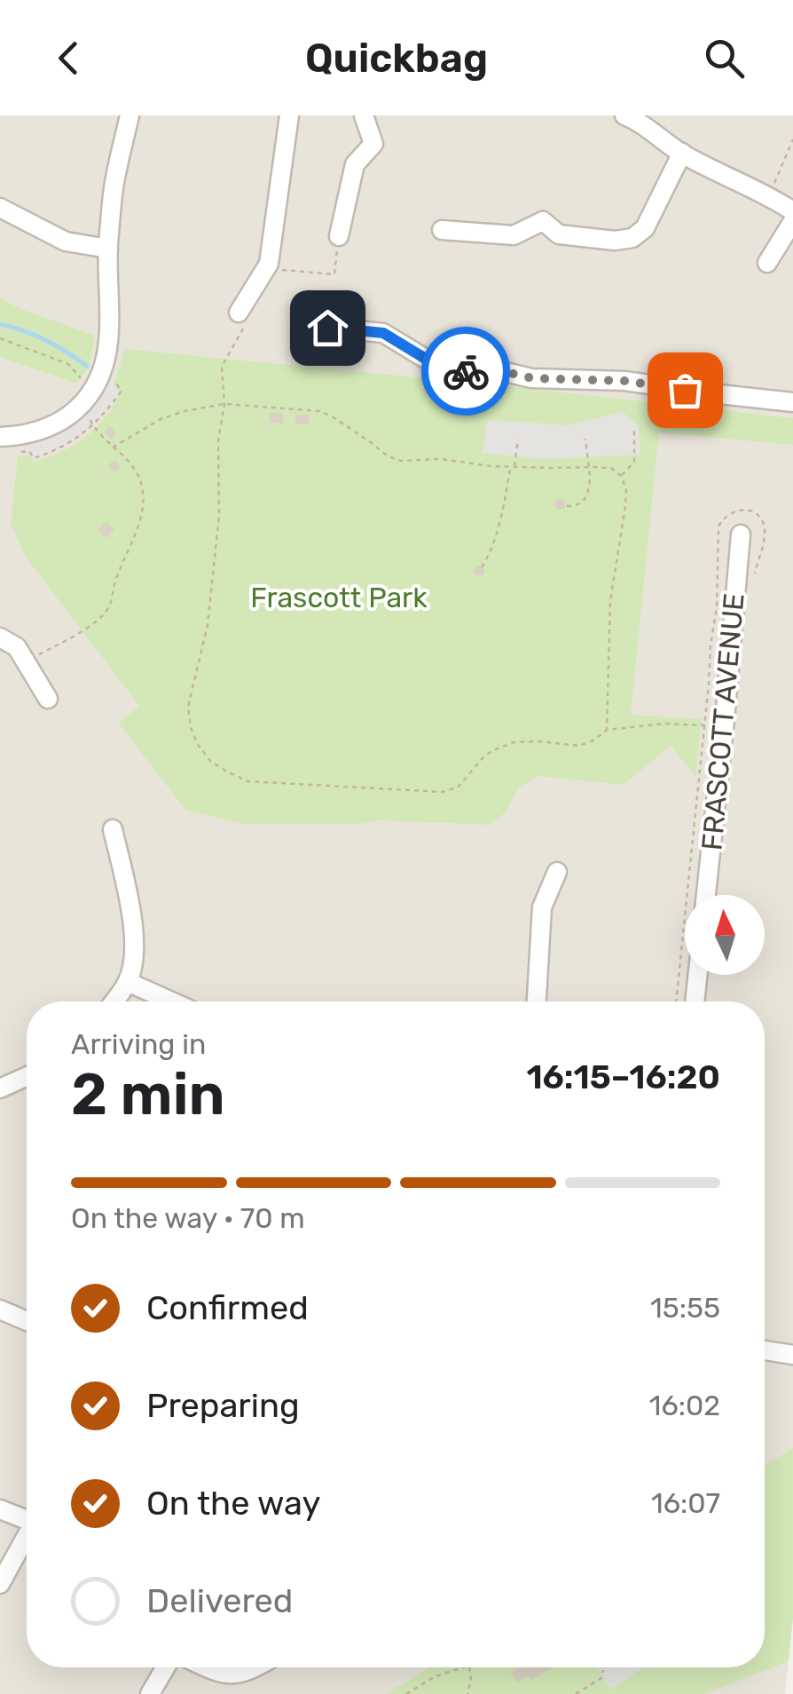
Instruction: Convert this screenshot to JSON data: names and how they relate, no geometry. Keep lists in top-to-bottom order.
{
  "streets": {
    "street": ["FRASCOTT AVENUE"]
  },
  "parks": ["Frascott Park"],
  "north": "top",
  "page": {
    "header": "Quickbag",
    "heading": ["2 min", "Arriving in", "16:15–16:20"],
    "bar": "On the way · 70 m",
    "list": [
      ["Confirmed", "15:55"],
      ["Preparing", "16:02"],
      ["On the way", "16:07"],
      "Delivered"
    ]
  }
}
